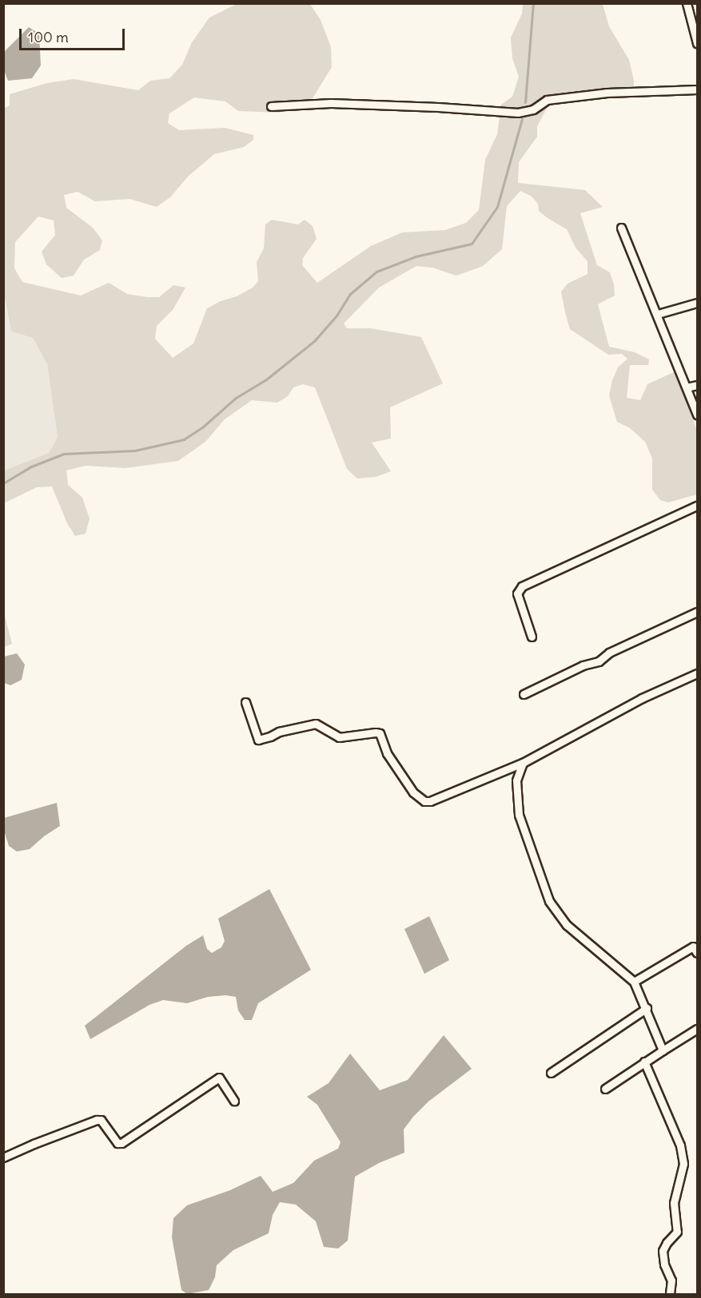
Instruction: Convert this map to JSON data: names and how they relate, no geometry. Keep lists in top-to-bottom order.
{
  "scale_bar": "100 m"
}
